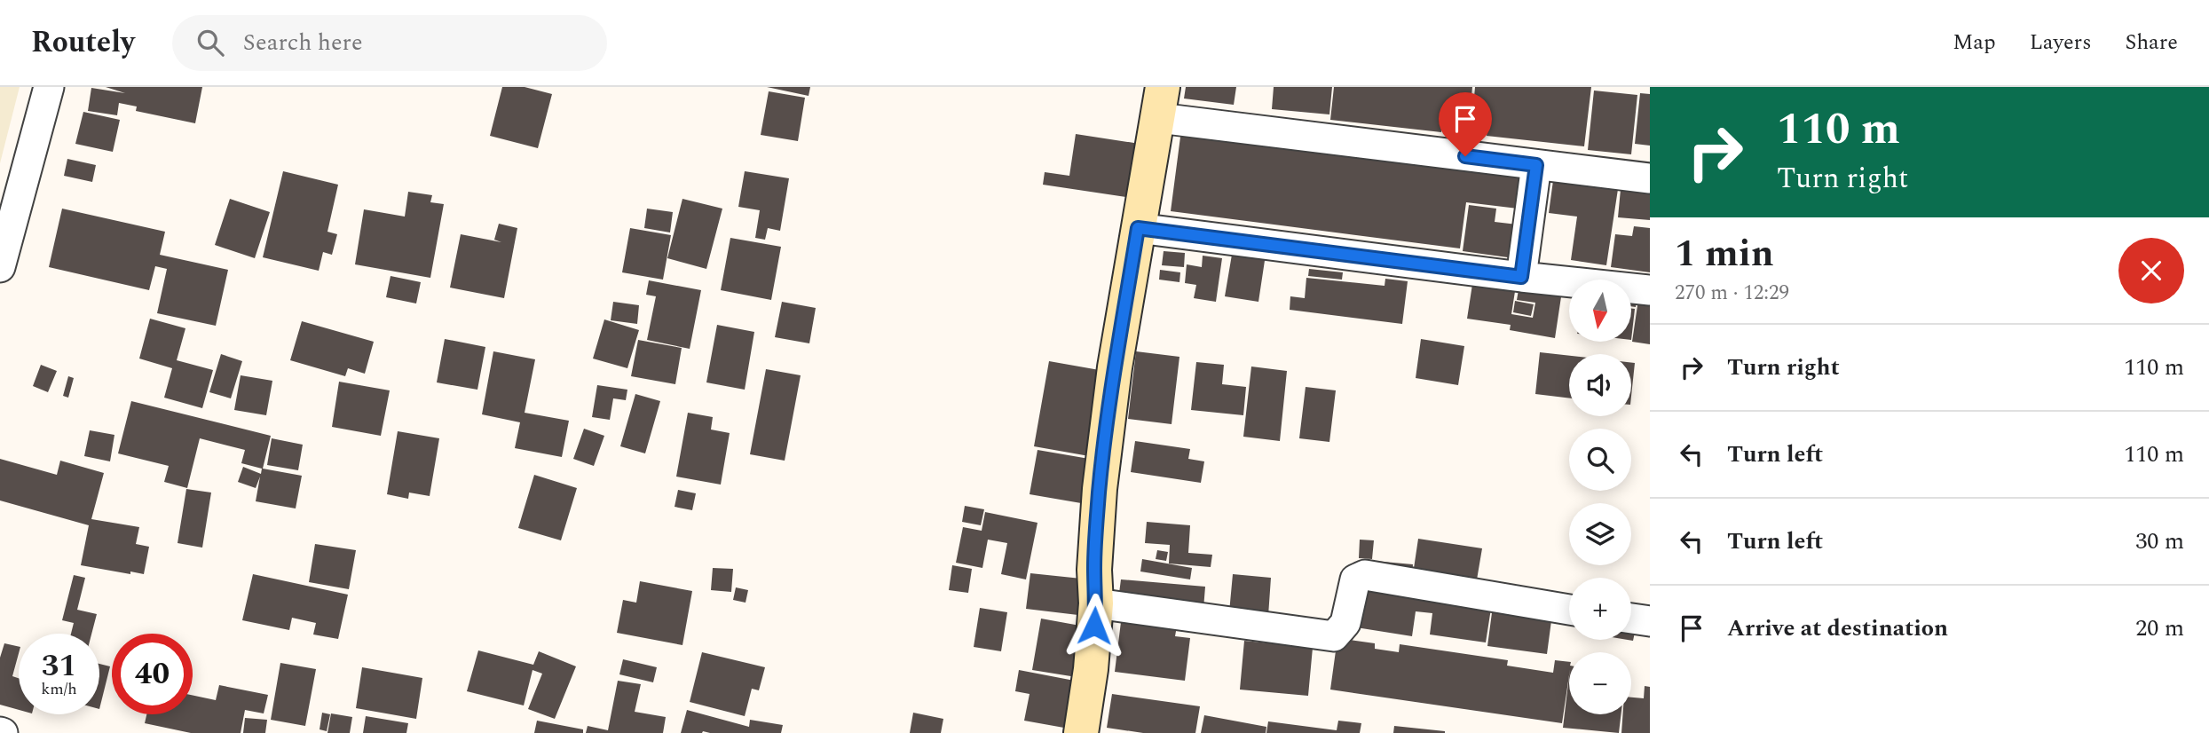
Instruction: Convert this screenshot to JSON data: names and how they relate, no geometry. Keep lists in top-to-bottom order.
{
  "north": "bottom",
  "page": {
    "header": "Routely",
    "search": "Search here",
    "nav": ["Map", "Layers", "Share"],
    "turn": ["110 m", "Turn right"],
    "heading": ["1 min", "270 m · 12:29"],
    "map_buttons": ["+", "−"],
    "list": [
      {
        "name": "Turn right",
        "value": "110 m"
      },
      {
        "name": "Turn left",
        "value": "110 m"
      },
      {
        "name": "Turn left",
        "value": "30 m"
      },
      {
        "name": "Arrive at destination",
        "value": "20 m"
      }
    ],
    "speed": "31 km/h",
    "limit": "40"
  }
}
